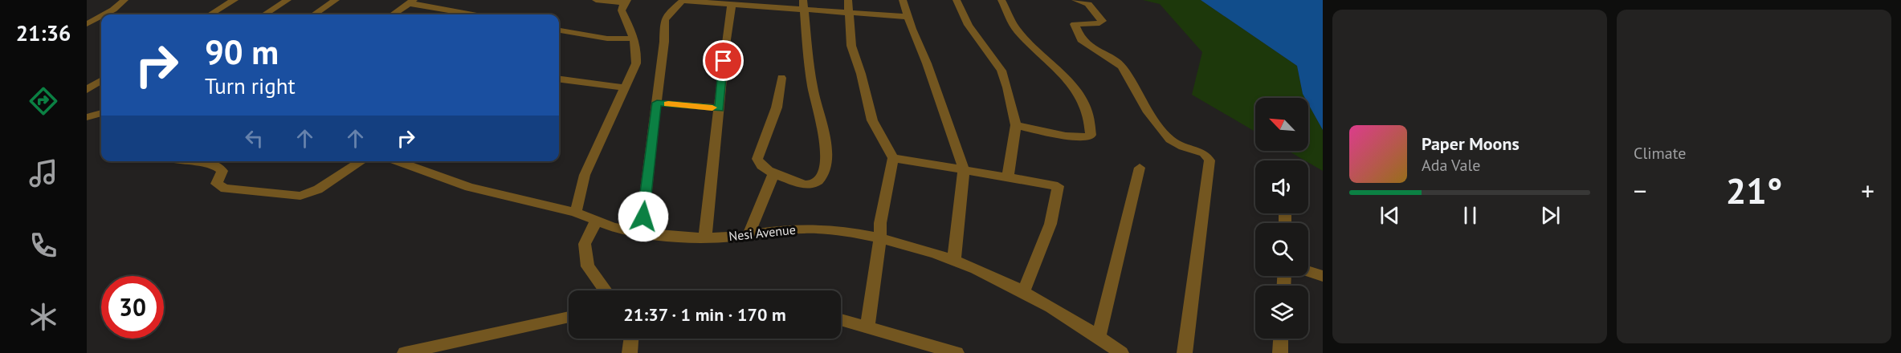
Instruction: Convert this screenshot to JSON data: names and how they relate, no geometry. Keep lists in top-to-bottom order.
{
  "streets": {
    "street": ["Nesi Avenue"]
  },
  "north": "top left",
  "page": {
    "tabs": "21:36",
    "tile": "Climate",
    "turn": ["90 m", "Turn right"],
    "song": ["Paper Moons", "Ada Vale"],
    "heat": ["−", "21°", "+"],
    "limit": "30",
    "trip": "21:37 · 1 min · 170 m"
  }
}
